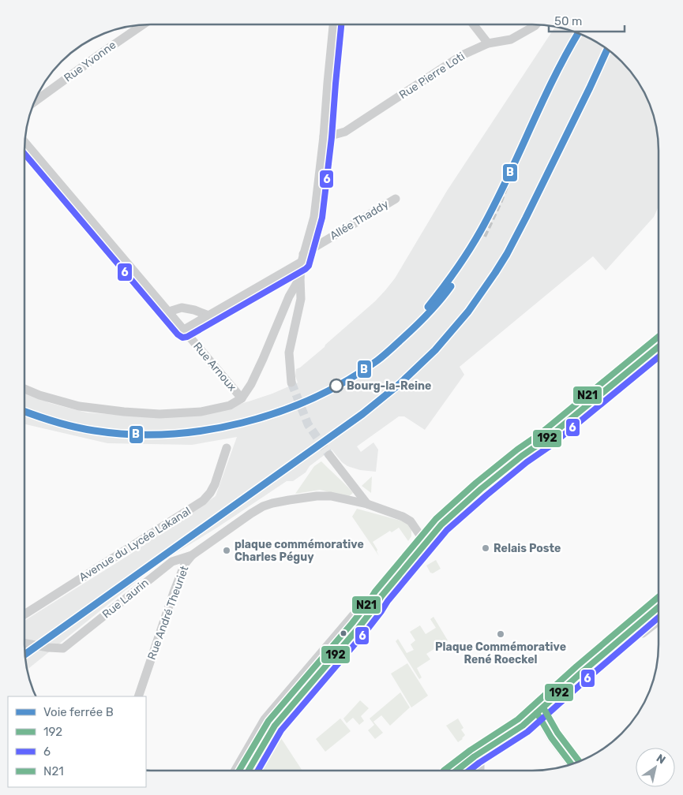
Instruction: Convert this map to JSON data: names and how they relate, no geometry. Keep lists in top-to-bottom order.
{
  "streets": {
    "street": [
      "Rue Yvonne",
      "Rue Pierre Loti",
      "Allée Thaddy",
      "Rue Arnoux",
      "Avenue du Lycée Lakanal",
      "Rue Laurin",
      "Rue André Theuriet"
    ]
  },
  "crossings": [
    ["Allée Thaddy", "Rue Arnoux"],
    ["Rue Laurin", "Rue André Theuriet"]
  ],
  "places": [
    "Bourg-la-Reine",
    "Relais Poste",
    "plaque commémorative Charles Péguy",
    "Plaque Commémorative René Roeckel"
  ],
  "lines": [
    "transit line 6",
    "rail line B",
    "transit line N21",
    "transit line 192"
  ],
  "legend": [
    "Voie ferrée B",
    "192",
    "6",
    "N21"
  ],
  "scale_bar": "50 m",
  "north": "top right"
}
